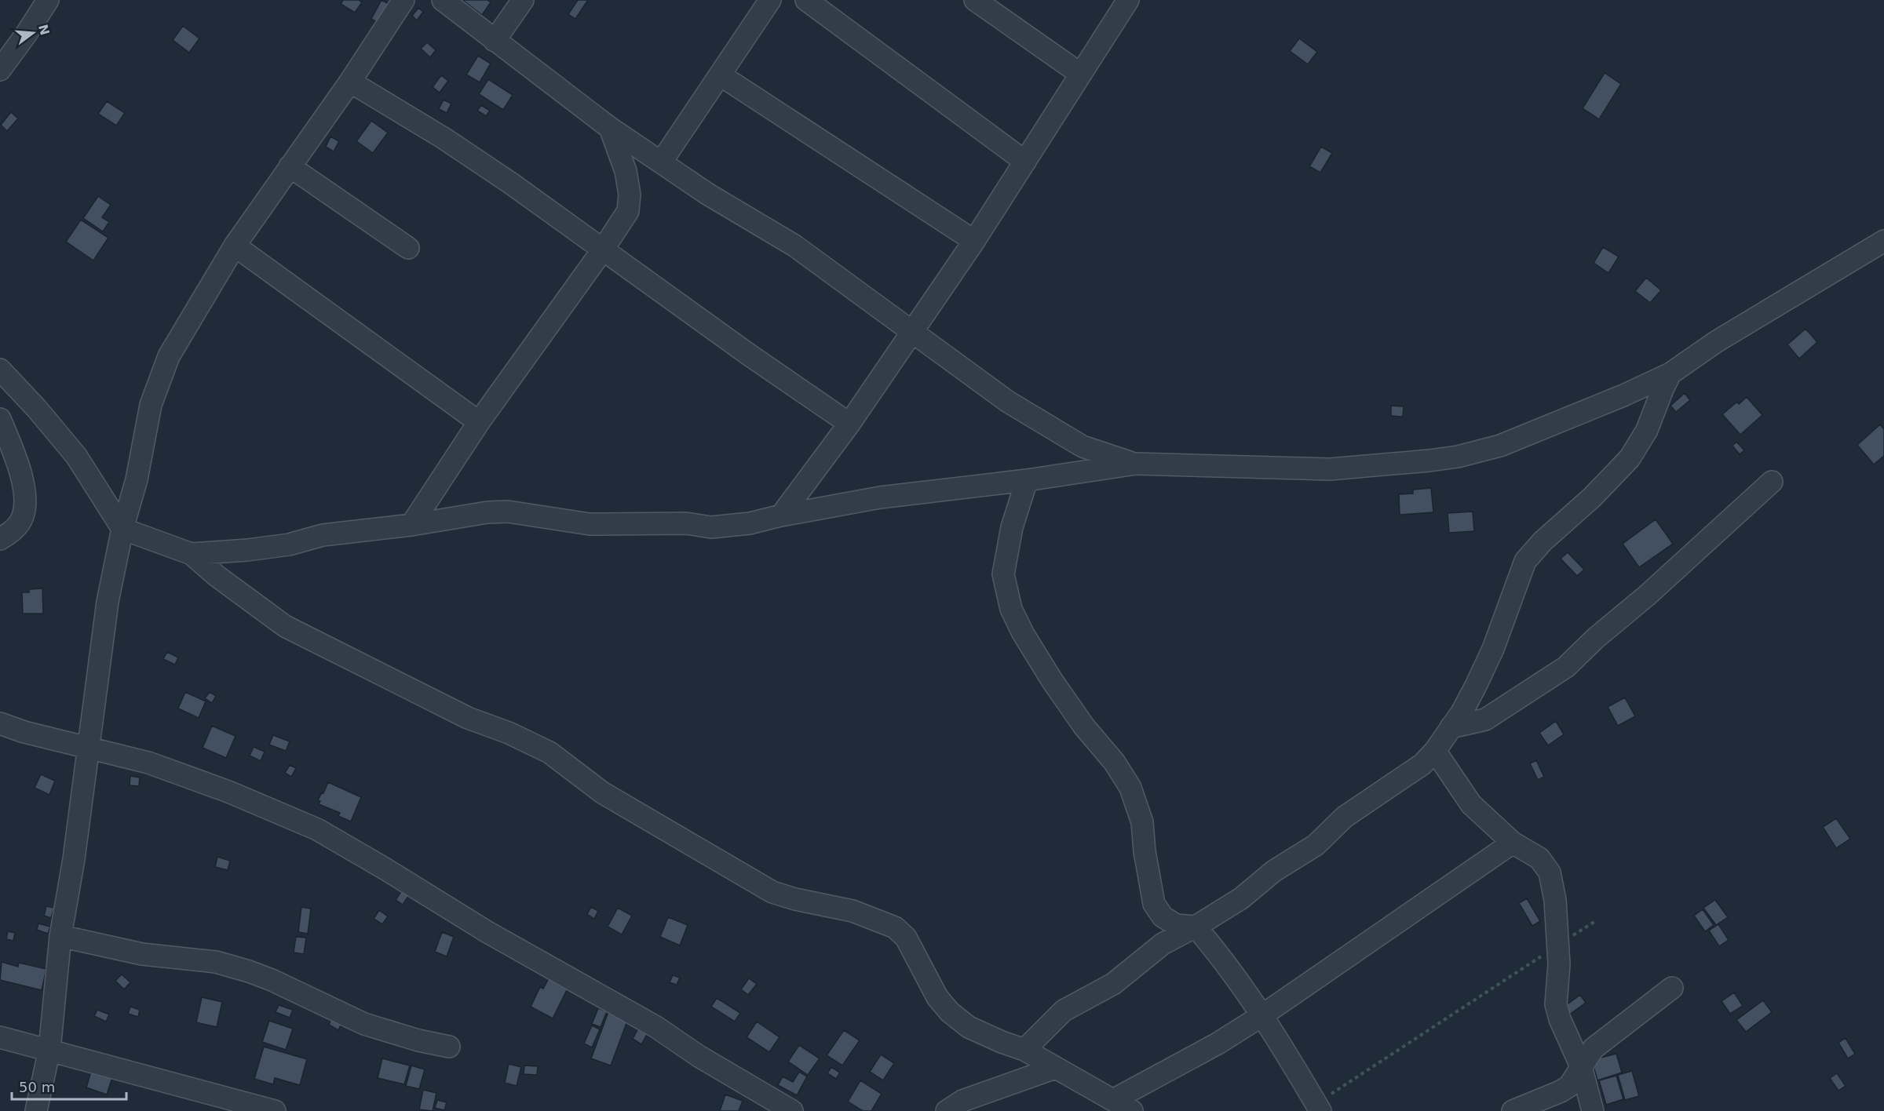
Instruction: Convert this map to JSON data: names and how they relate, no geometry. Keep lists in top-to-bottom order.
{
  "scale_bar": "50 m",
  "north": "right"
}
